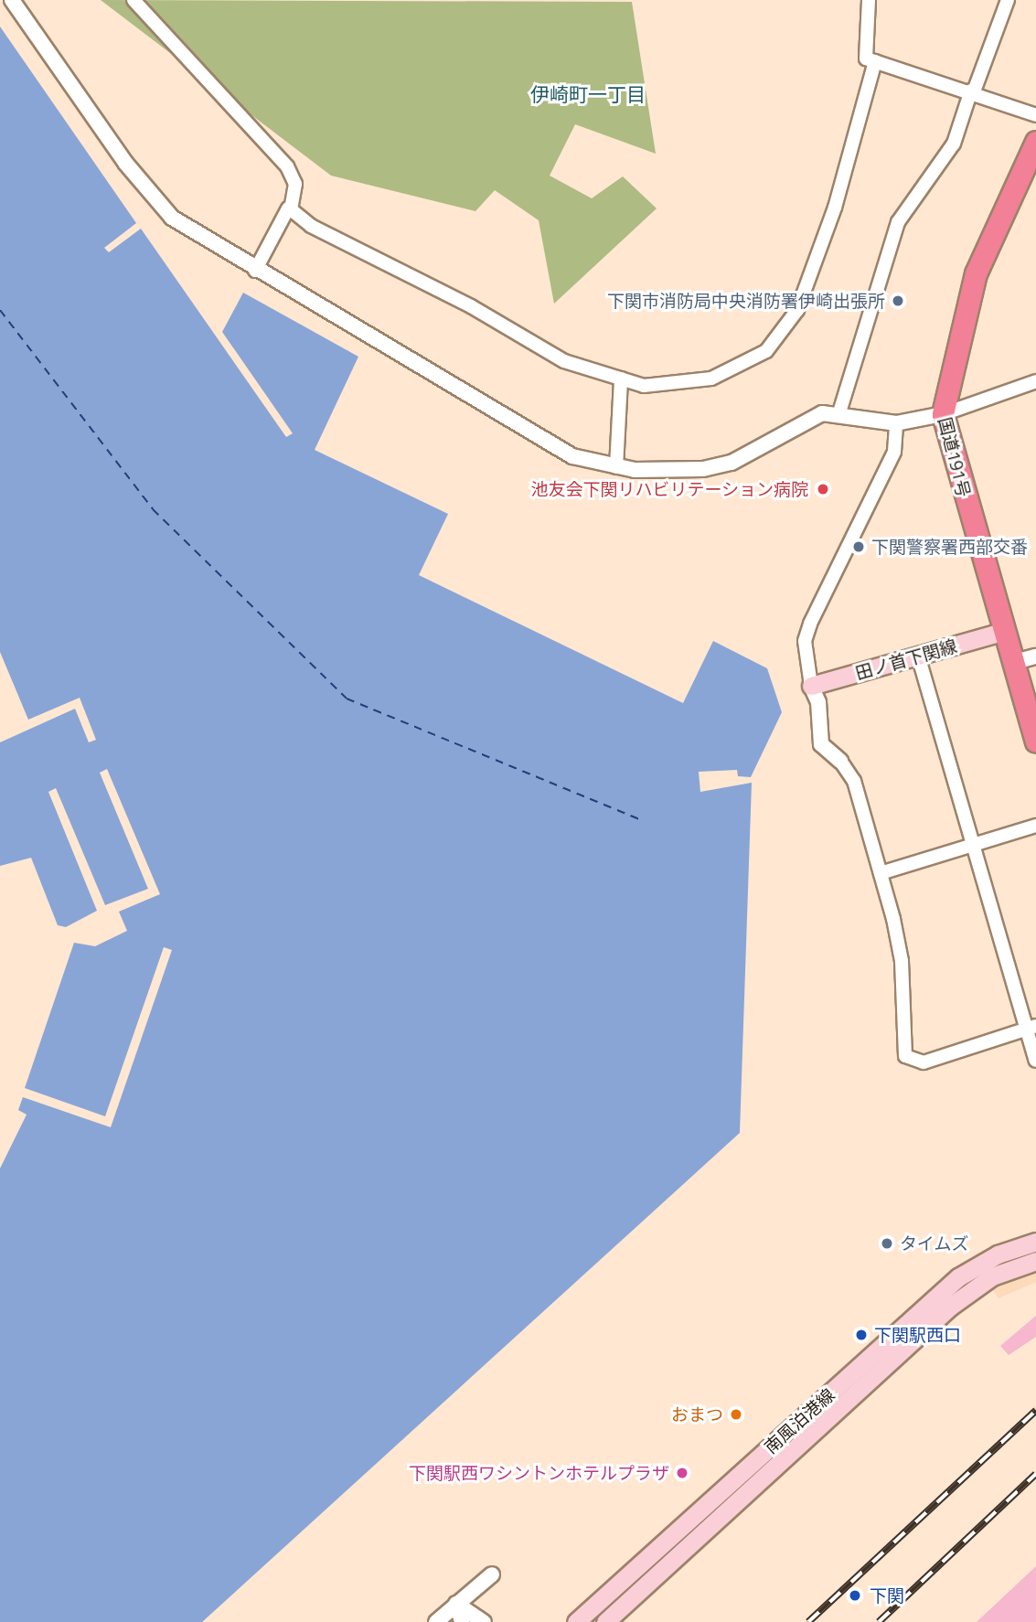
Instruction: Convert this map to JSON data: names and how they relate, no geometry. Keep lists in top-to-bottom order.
{
  "streets": {
    "highway": ["国道191号"],
    "main road": ["田ノ首下関線", "南風泊港線"]
  },
  "crossings": [
    ["国道191号", "田ノ首下関線"]
  ],
  "districts": ["伊崎町一丁目"],
  "places": [
    "下関市消防局中央消防署伊崎出張所",
    "池友会下関リハビリテーション病院",
    "下関警察署西部交番",
    "タイムズ",
    "下関駅西口",
    "おまつ",
    "下関駅西ワシントンホテルプラザ",
    "下関"
  ]
}
